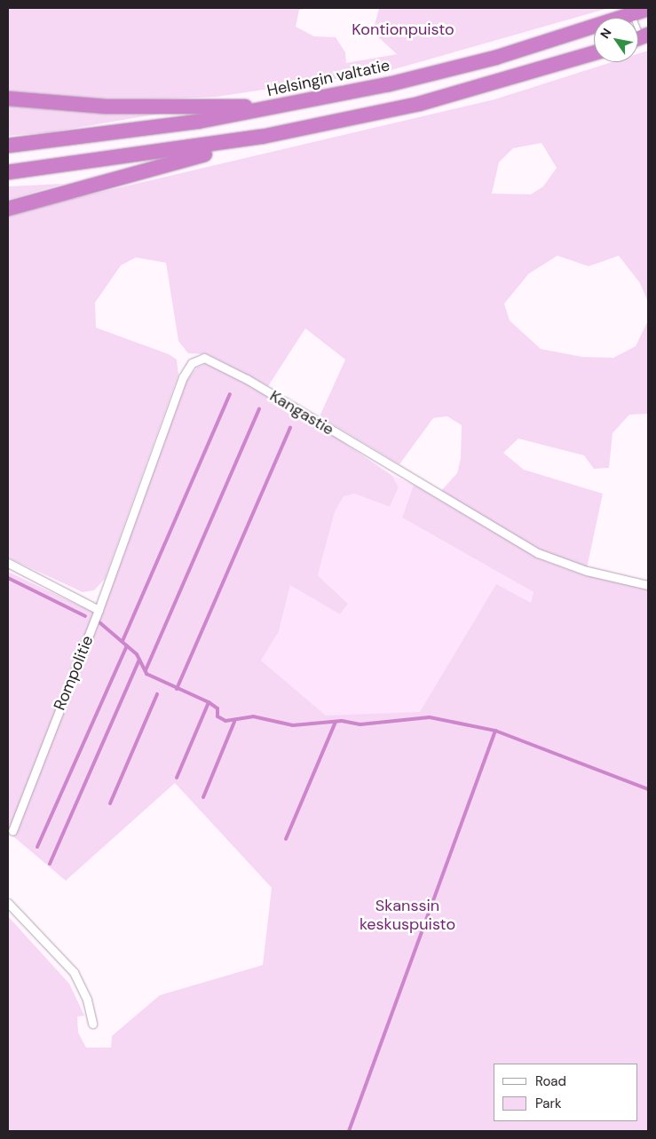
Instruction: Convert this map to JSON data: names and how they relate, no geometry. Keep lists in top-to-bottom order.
{
  "streets": {
    "highway": ["Helsingin valtatie"],
    "street": ["Kangastie", "Rompolitie"]
  },
  "crossings": [
    ["Kangastie", "Rompolitie"]
  ],
  "parks": ["Kontionpuisto", "Skanssin keskuspuisto"],
  "legend": ["Road", "Park"],
  "north": "top left"
}
